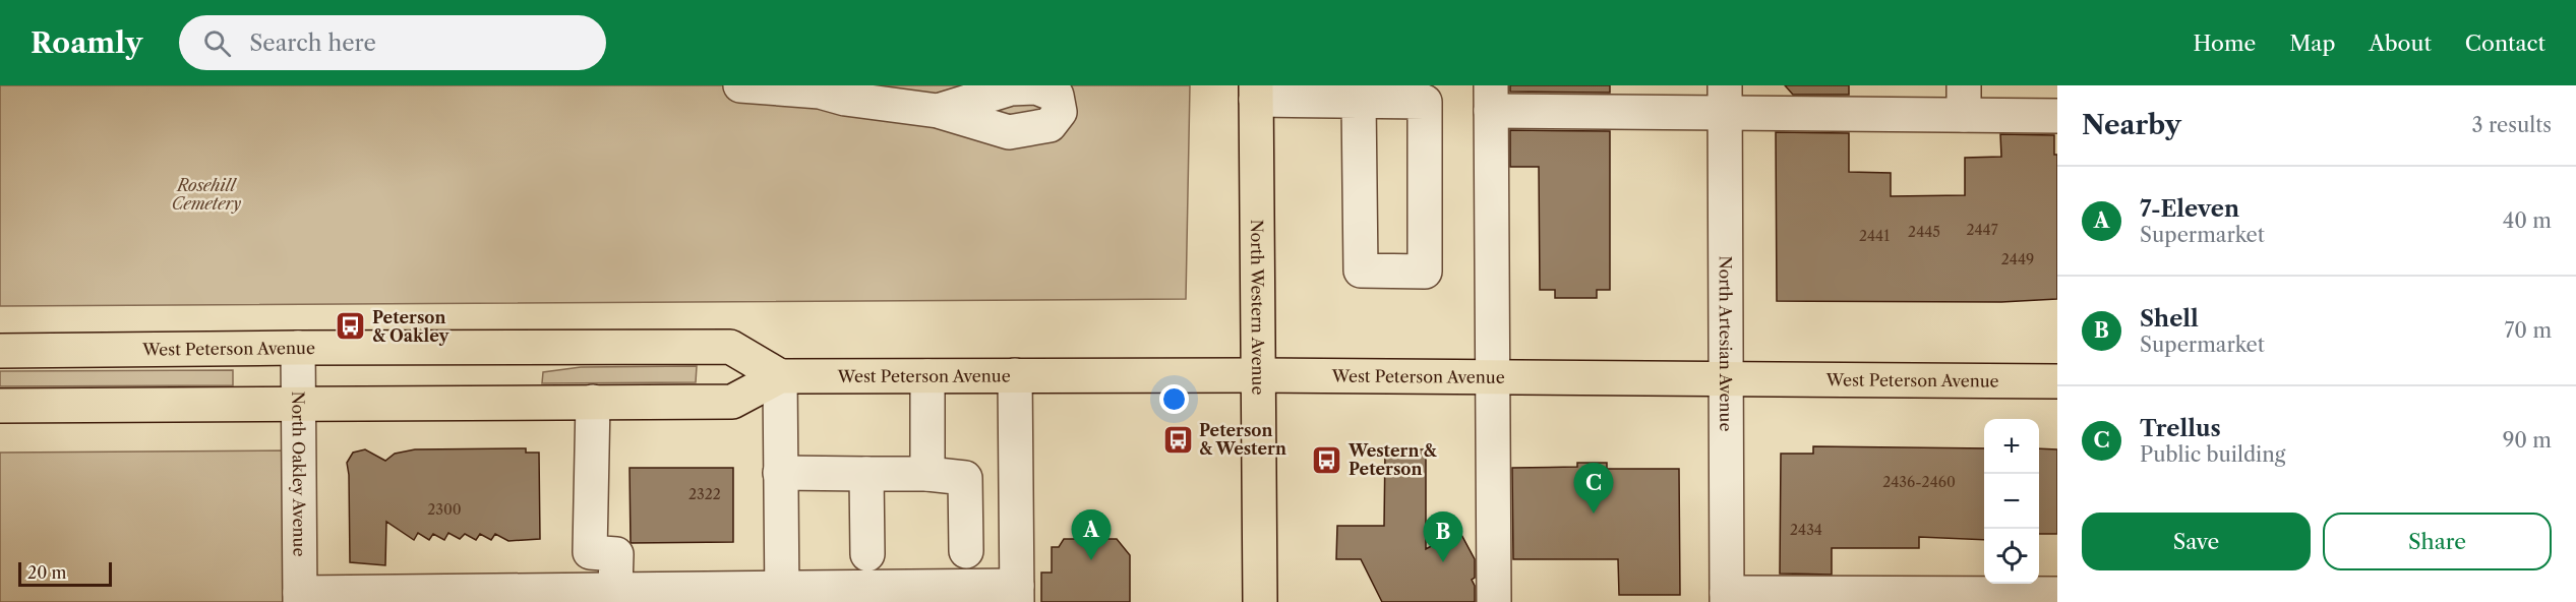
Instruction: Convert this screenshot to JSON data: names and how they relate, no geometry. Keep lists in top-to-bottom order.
{
  "streets": {
    "main road": ["North Western Avenue", "West Peterson Avenue"],
    "street": ["North Artesian Avenue", "North Oakley Avenue"]
  },
  "crossings": [
    ["North Western Avenue", "West Peterson Avenue"],
    ["North Artesian Avenue", "West Peterson Avenue"],
    ["West Peterson Avenue", "North Oakley Avenue"]
  ],
  "parks": ["Rosehill Cemetery"],
  "places": {
    "bus stop": ["Peterson & Oakley", "Peterson & Western", "Western & Peterson"]
  },
  "house_numbers": [
    "2447",
    "2445",
    "2441",
    "2449",
    "2436-2460",
    "2322",
    "2300",
    "2434"
  ],
  "scale_bar": "20 m",
  "page": {
    "header": "Roamly",
    "search": "Search here",
    "nav": [
      "Home",
      "Map",
      "About",
      "Contact"
    ],
    "heading": ["Nearby", "3 results"],
    "list": [
      {
        "mark": "A",
        "name": "7-Eleven",
        "note": "Supermarket",
        "value": "40 m"
      },
      {
        "mark": "B",
        "name": "Shell",
        "note": "Supermarket",
        "value": "70 m"
      },
      {
        "mark": "C",
        "name": "Trellus",
        "note": "Public building",
        "value": "90 m"
      }
    ],
    "map_buttons": ["+", "−"],
    "pins": ["C", "A", "B"],
    "buttons": ["Save", "Share"],
    "scale": "20 m"
  }
}
